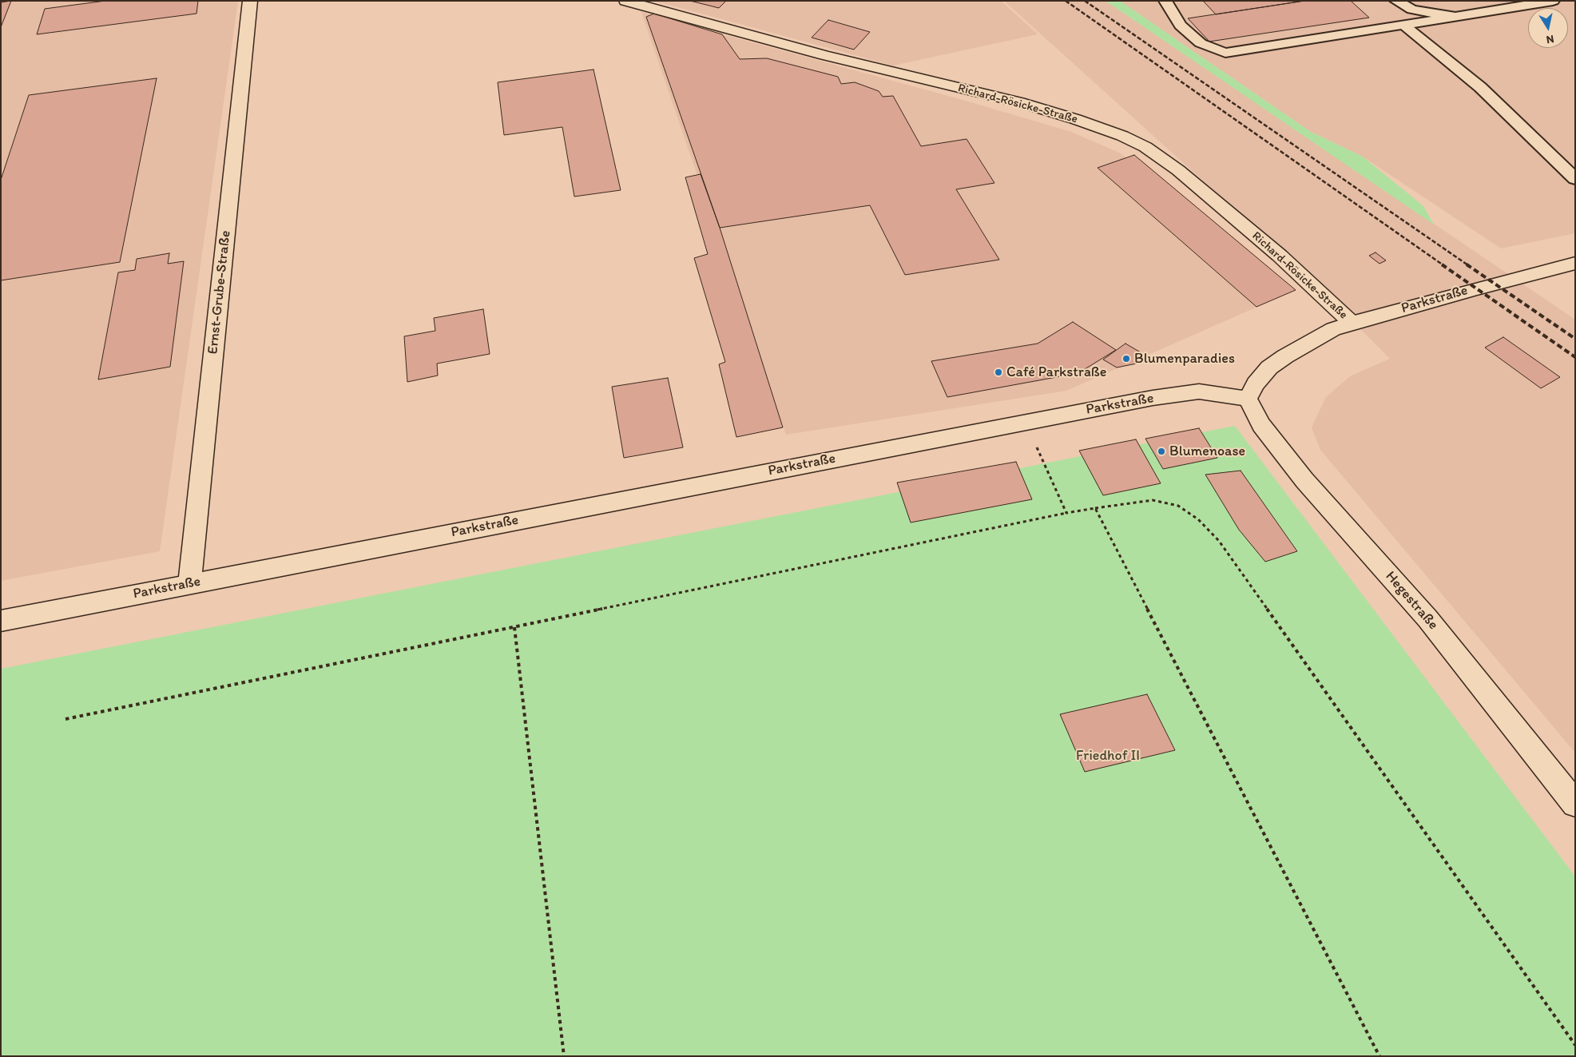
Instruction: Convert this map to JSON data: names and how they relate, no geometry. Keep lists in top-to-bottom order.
{
  "streets": {
    "street": [
      "Richard-Rösicke-Straße",
      "Ernst-Grube-Straße",
      "Parkstraße",
      "Hegestraße"
    ]
  },
  "crossings": [
    ["Richard-Rösicke-Straße", "Parkstraße"],
    ["Ernst-Grube-Straße", "Parkstraße"],
    ["Parkstraße", "Hegestraße"]
  ],
  "parks": ["Friedhof II"],
  "places": ["Blumenparadies", "Café Parkstraße", "Blumenoase"],
  "north": "bottom"
}
